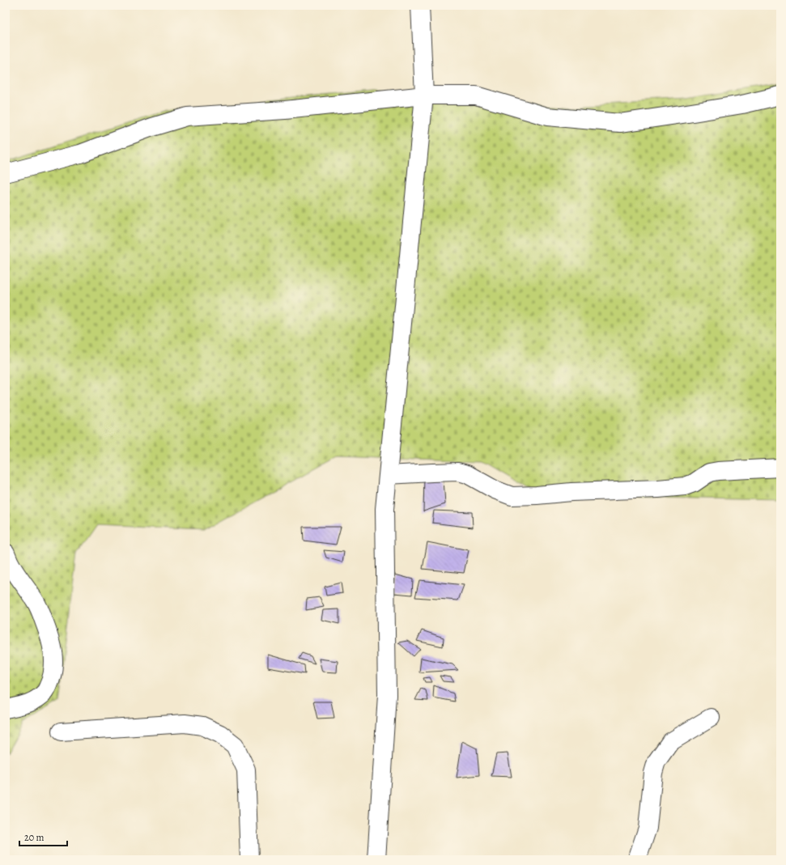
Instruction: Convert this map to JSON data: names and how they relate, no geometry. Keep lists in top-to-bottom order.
{
  "scale_bar": "20 m"
}
